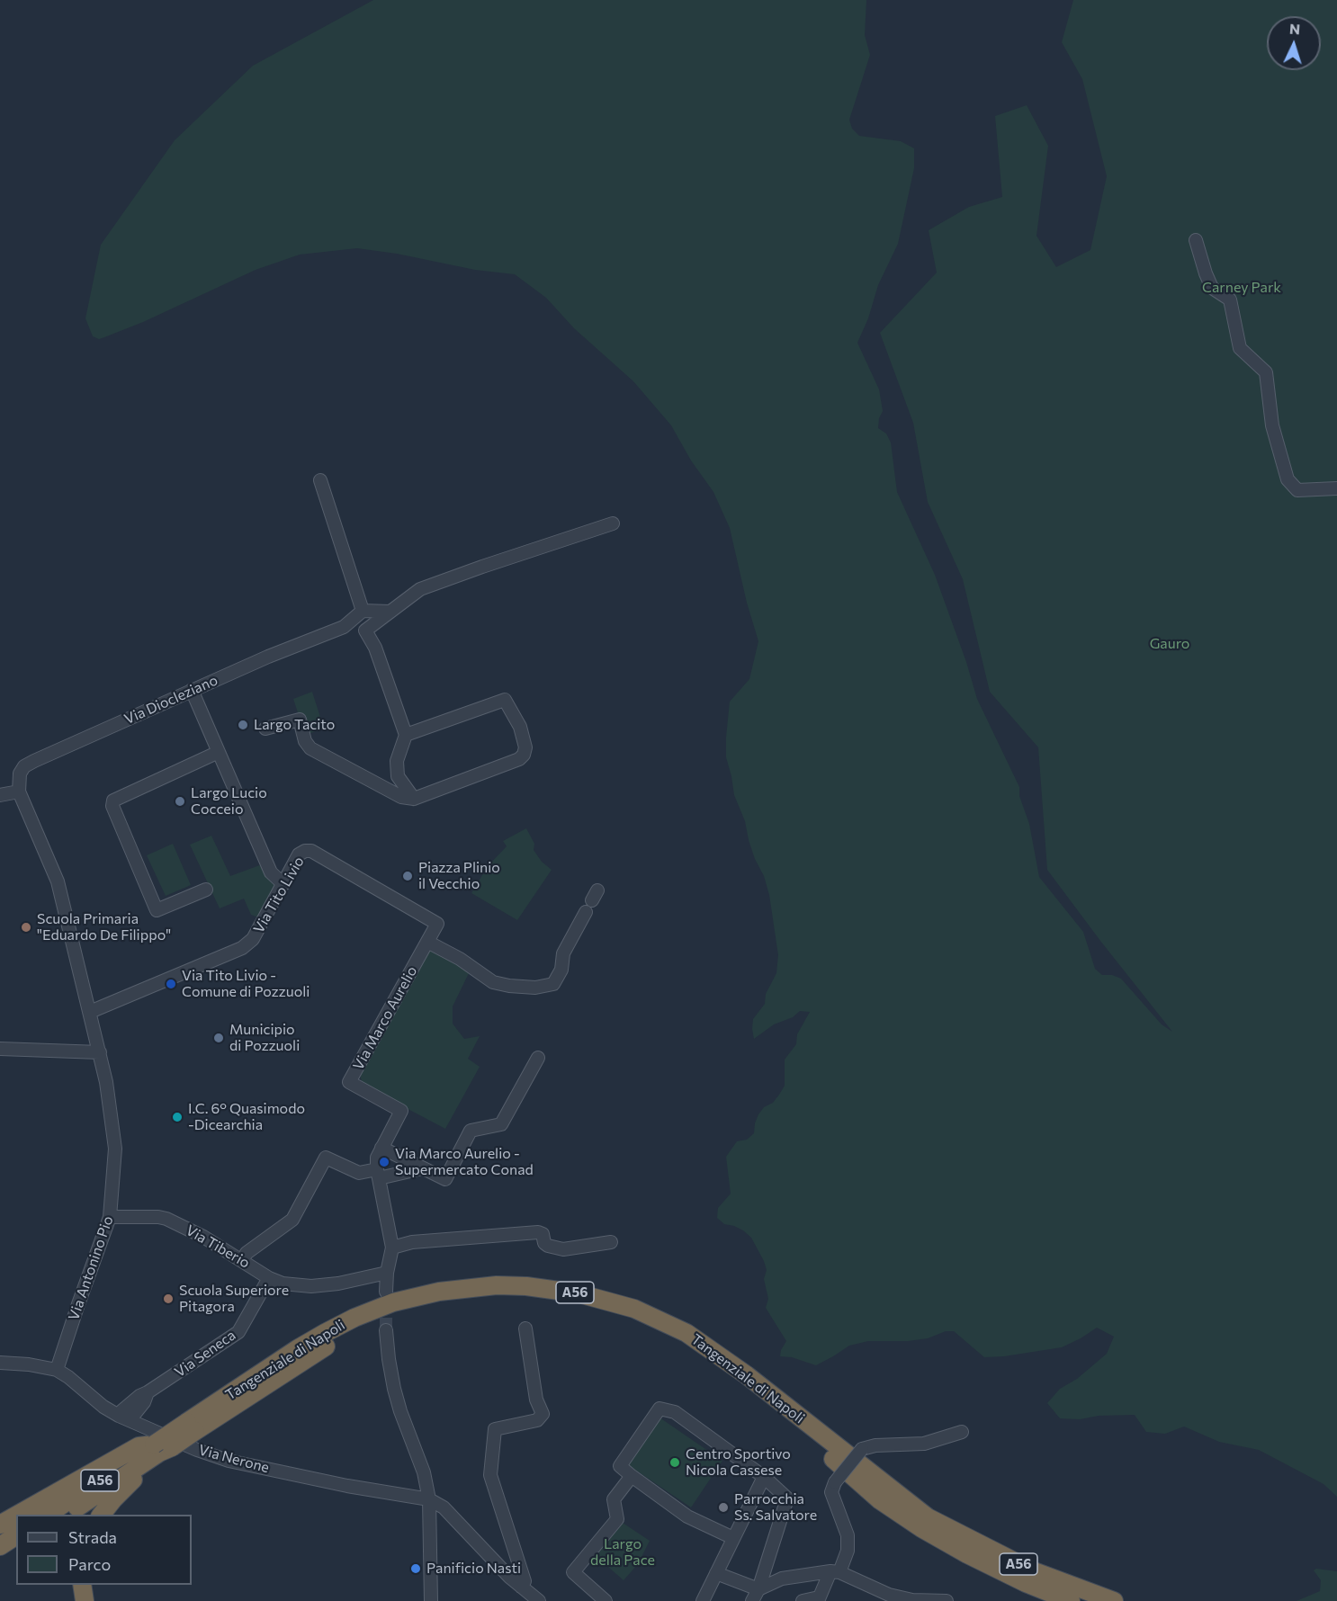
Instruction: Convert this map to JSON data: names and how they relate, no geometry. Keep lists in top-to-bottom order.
{
  "streets": {
    "highway": ["A56", "Tangenziale di Napoli"],
    "street": [
      "Via Diocleziano",
      "Via Tito Livio",
      "Via Marco Aurelio",
      "Via Tiberio",
      "Via Antonino Pio",
      "Via Seneca",
      "Via Nerone"
    ]
  },
  "crossings": [
    ["Via Diocleziano", "Via Antonino Pio"],
    ["Via Tito Livio", "Via Marco Aurelio"],
    ["Via Tito Livio", "Via Antonino Pio"],
    ["Via Marco Aurelio", "Via Tiberio"],
    ["Via Tiberio", "Via Antonino Pio"],
    ["Via Tiberio", "Via Seneca"],
    ["Via Antonino Pio", "Via Nerone"],
    ["Via Seneca", "Via Nerone"]
  ],
  "parks": ["Carney Park", "Gauro", "Largo della Pace"],
  "places": [
    "Largo Tacito",
    "Largo Lucio Cocceio",
    "Piazza Plinio il Vecchio",
    "Scuola Primaria \"Eduardo De Filippo\"",
    "Via Tito Livio - Comune di Pozzuoli",
    "Municipio di Pozzuoli",
    "I.C. 6° Quasimodo -Dicearchia",
    "Via Marco Aurelio - Supermercato Conad",
    "Scuola Superiore Pitagora",
    "Centro Sportivo Nicola Cassese",
    "Parrocchia Ss. Salvatore",
    "Panificio Nasti"
  ],
  "legend": ["Strada", "Parco"],
  "north": "top"
}
